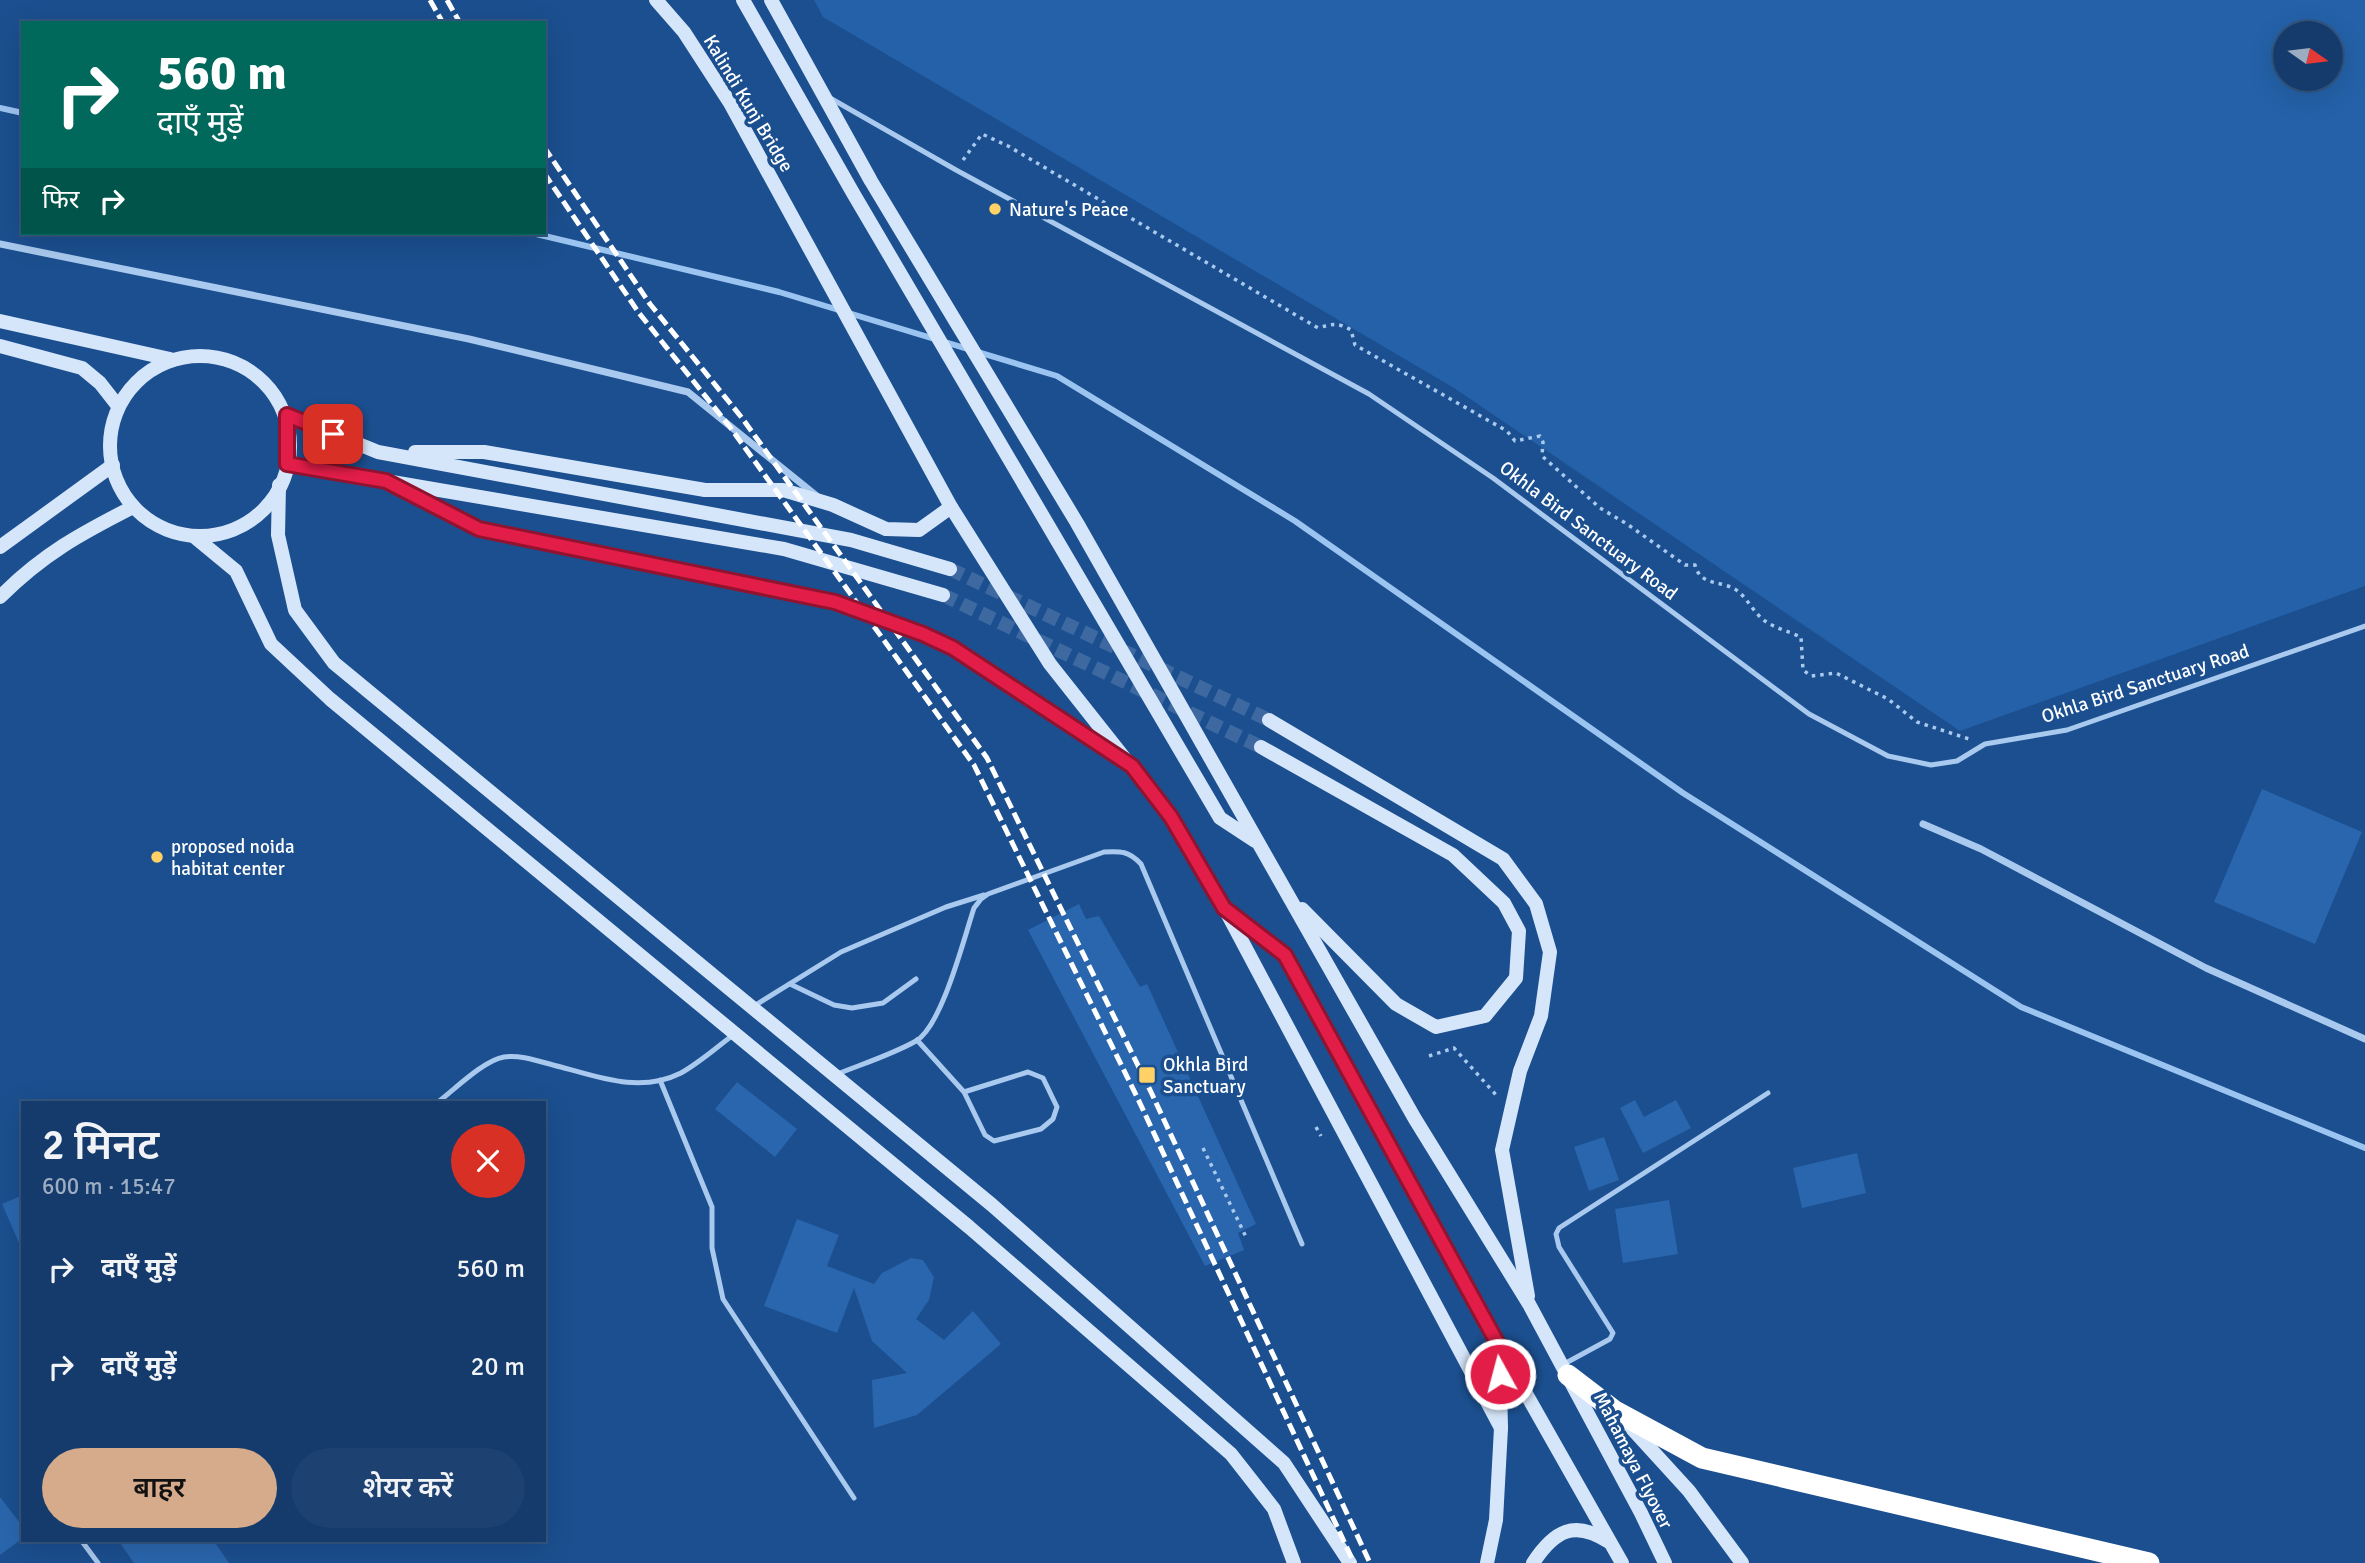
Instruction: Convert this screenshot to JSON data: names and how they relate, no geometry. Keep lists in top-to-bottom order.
{
  "streets": {
    "main road": ["Kalindi Kunj Bridge", "Mahamaya Flyover"],
    "lane": ["Okhla Bird Sanctuary Road"]
  },
  "places": {
    "other": ["Nature's Peace", "proposed noida habitat center"],
    "transit": ["Okhla Bird Sanctuary"]
  },
  "north": "right",
  "page": {
    "turn": ["560 m", "दाएँ मुड़ें"],
    "then": "फिर",
    "heading": ["2 मिनट", "600 m · 15:47"],
    "list": [
      {
        "name": "दाएँ मुड़ें",
        "value": "560 m"
      },
      {
        "name": "दाएँ मुड़ें",
        "value": "20 m"
      }
    ],
    "buttons": ["बाहर", "शेयर करें"]
  }
}
